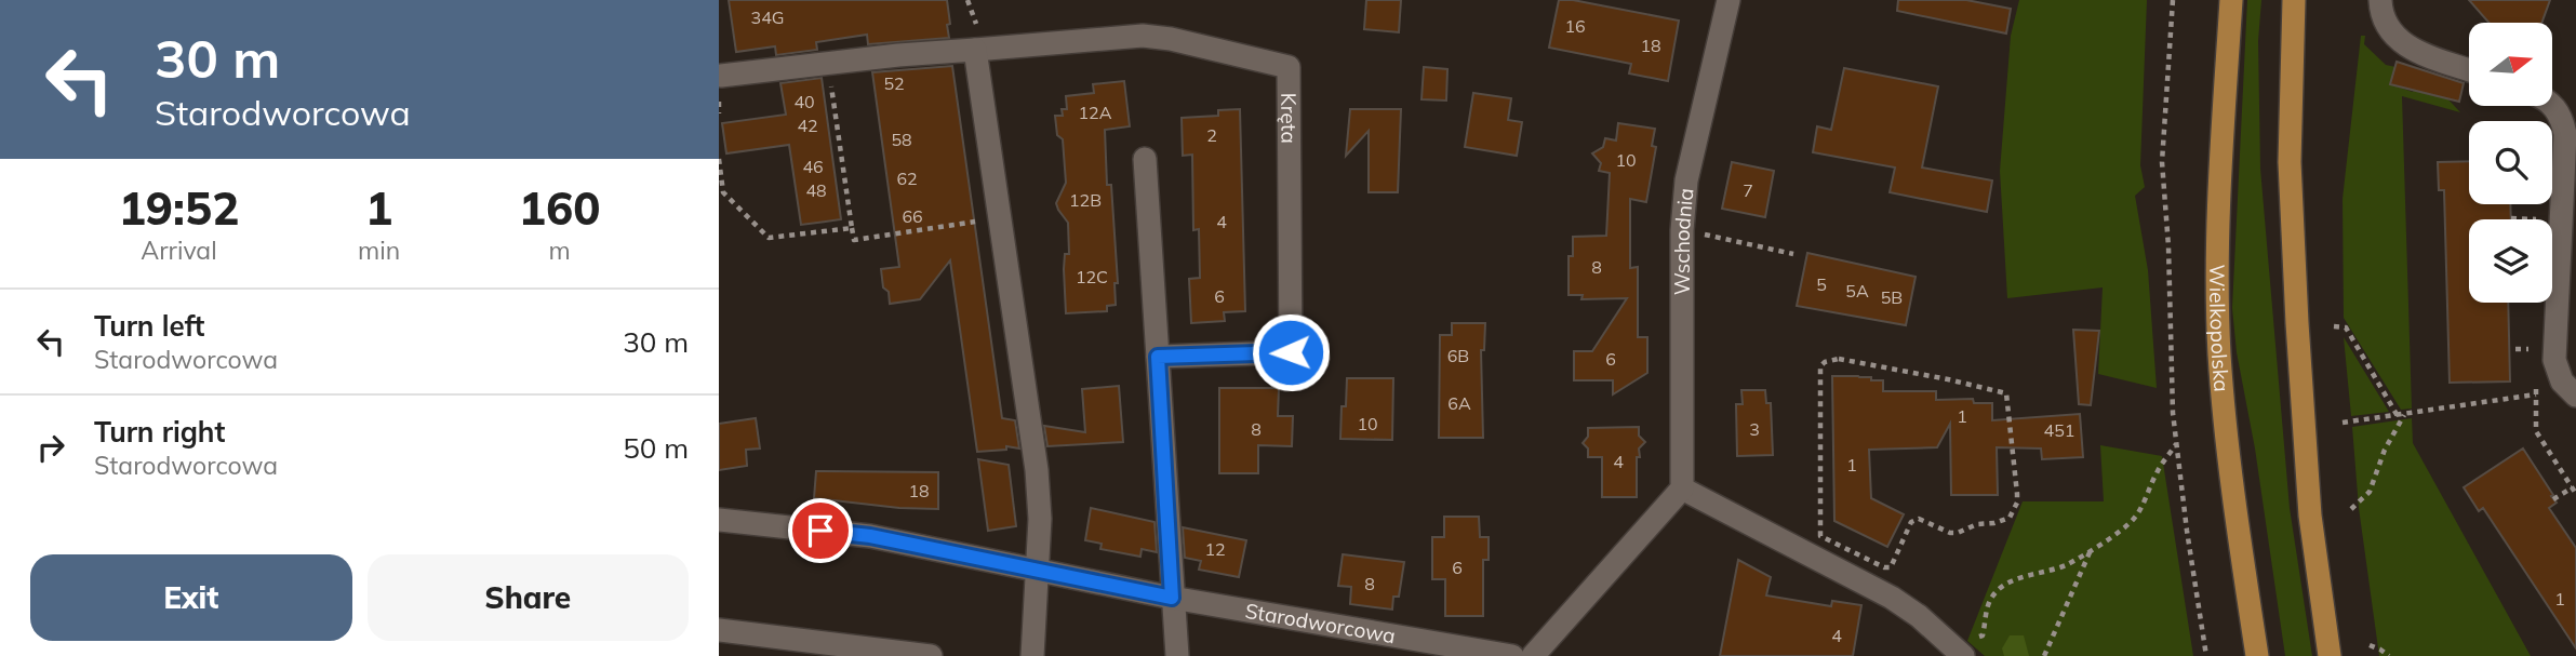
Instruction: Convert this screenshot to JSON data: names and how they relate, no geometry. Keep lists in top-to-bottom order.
{
  "streets": {
    "main road": ["Wielkopolska"],
    "street": ["Kręta", "Wschodnia", "Starodworcowa"]
  },
  "house_numbers": [
    "34G",
    "16",
    "18",
    "52",
    "40",
    "12A",
    "42",
    "2",
    "58",
    "10",
    "46",
    "62",
    "48",
    "7",
    "12B",
    "66",
    "4",
    "8",
    "12C",
    "5",
    "5A",
    "6",
    "5B",
    "6B",
    "6",
    "6A",
    "1",
    "10",
    "8",
    "3",
    "451",
    "4",
    "1",
    "18",
    "12",
    "6",
    "8",
    "1",
    "4"
  ],
  "north": "right",
  "page": {
    "turn": ["30 m", "Starodworcowa"],
    "eta": [
      "19:52",
      "Arrival",
      "1",
      "min",
      "160",
      "m"
    ],
    "list": [
      {
        "name": "Turn left",
        "note": "Starodworcowa",
        "value": "30 m"
      },
      {
        "name": "Turn right",
        "note": "Starodworcowa",
        "value": "50 m"
      }
    ],
    "buttons": ["Exit", "Share"]
  }
}
